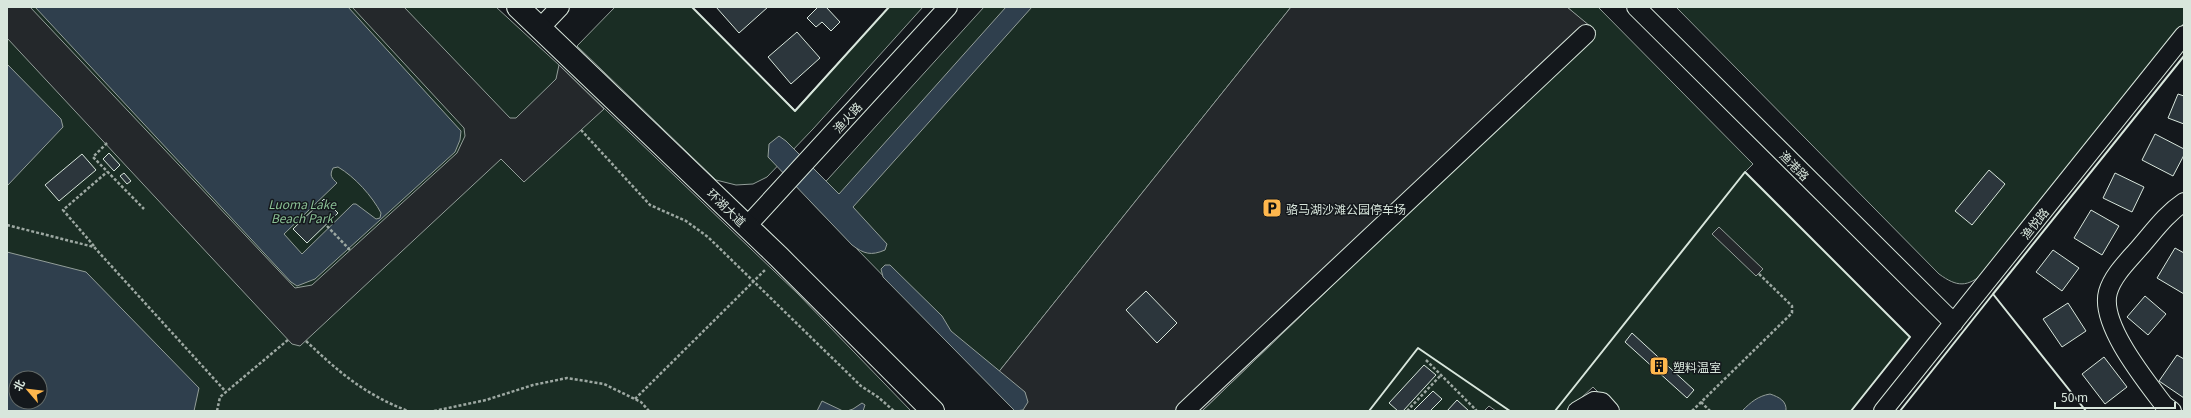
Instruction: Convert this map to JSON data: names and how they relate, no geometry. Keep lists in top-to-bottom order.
{
  "streets": {
    "main road": ["环湖大道"],
    "street": ["渔火路", "渔港路", "渔悦路"]
  },
  "crossings": [
    ["渔火路", "环湖大道"],
    ["渔港路", "渔悦路"]
  ],
  "parks": ["Luoma Lake Beach Park"],
  "places": {
    "parking": ["骆马湖沙滩公园停车场"],
    "building": ["塑料温室"]
  },
  "scale_bar": "50 m",
  "north": "top left"
}
